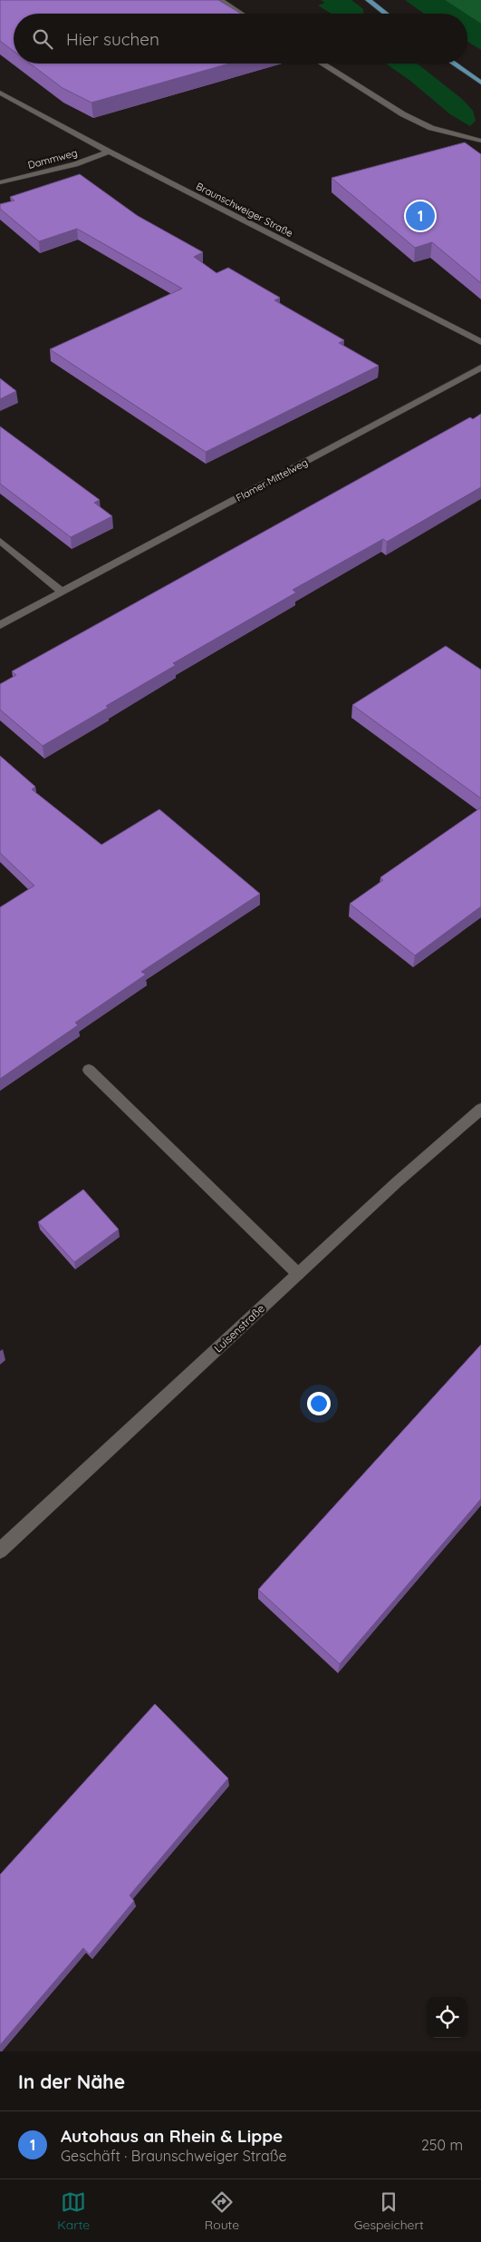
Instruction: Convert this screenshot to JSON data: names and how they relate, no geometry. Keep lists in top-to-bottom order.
{
  "streets": {
    "street": [
      "Dammweg",
      "Braunschweiger Straße",
      "Flamer Mittelweg",
      "Luisenstraße"
    ]
  },
  "crossings": [
    ["Dammweg", "Braunschweiger Straße"]
  ],
  "page": {
    "search": "Hier suchen",
    "pins": "1",
    "heading": "In der Nähe",
    "list": [
      {
        "mark": "1",
        "name": "Autohaus an Rhein & Lippe",
        "note": "Geschäft · Braunschweiger Straße",
        "value": "250 m"
      }
    ],
    "nav": ["Karte", "Route", "Gespeichert"]
  }
}
